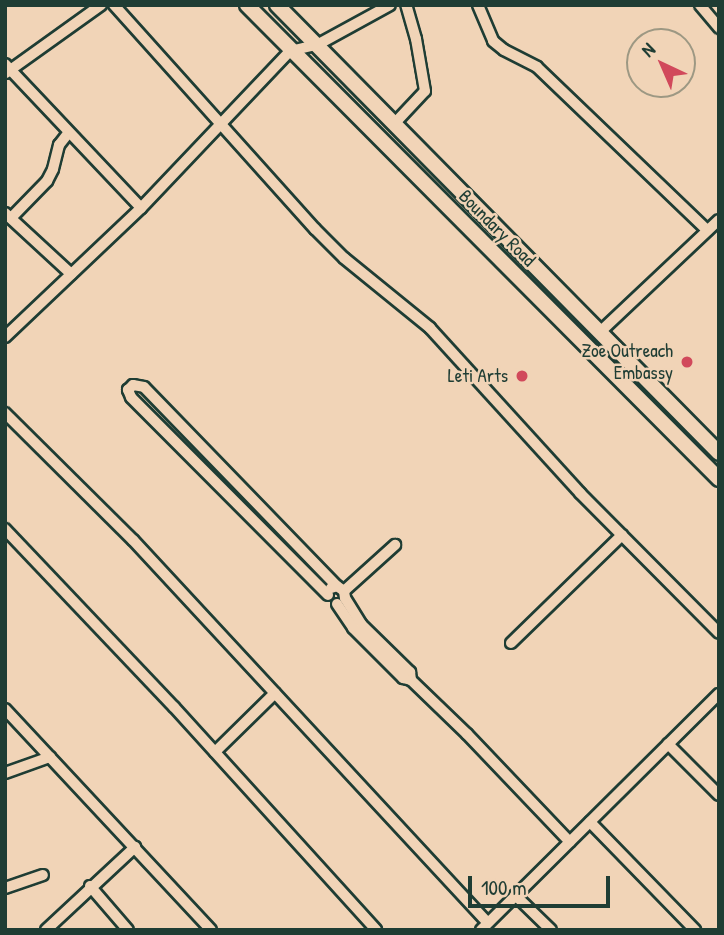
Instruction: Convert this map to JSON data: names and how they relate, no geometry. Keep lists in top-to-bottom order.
{
  "streets": {
    "main road": ["Boundary Road"]
  },
  "places": ["Zoe Outreach Embassy", "Leti Arts"],
  "scale_bar": "100 m",
  "north": "top left"
}
